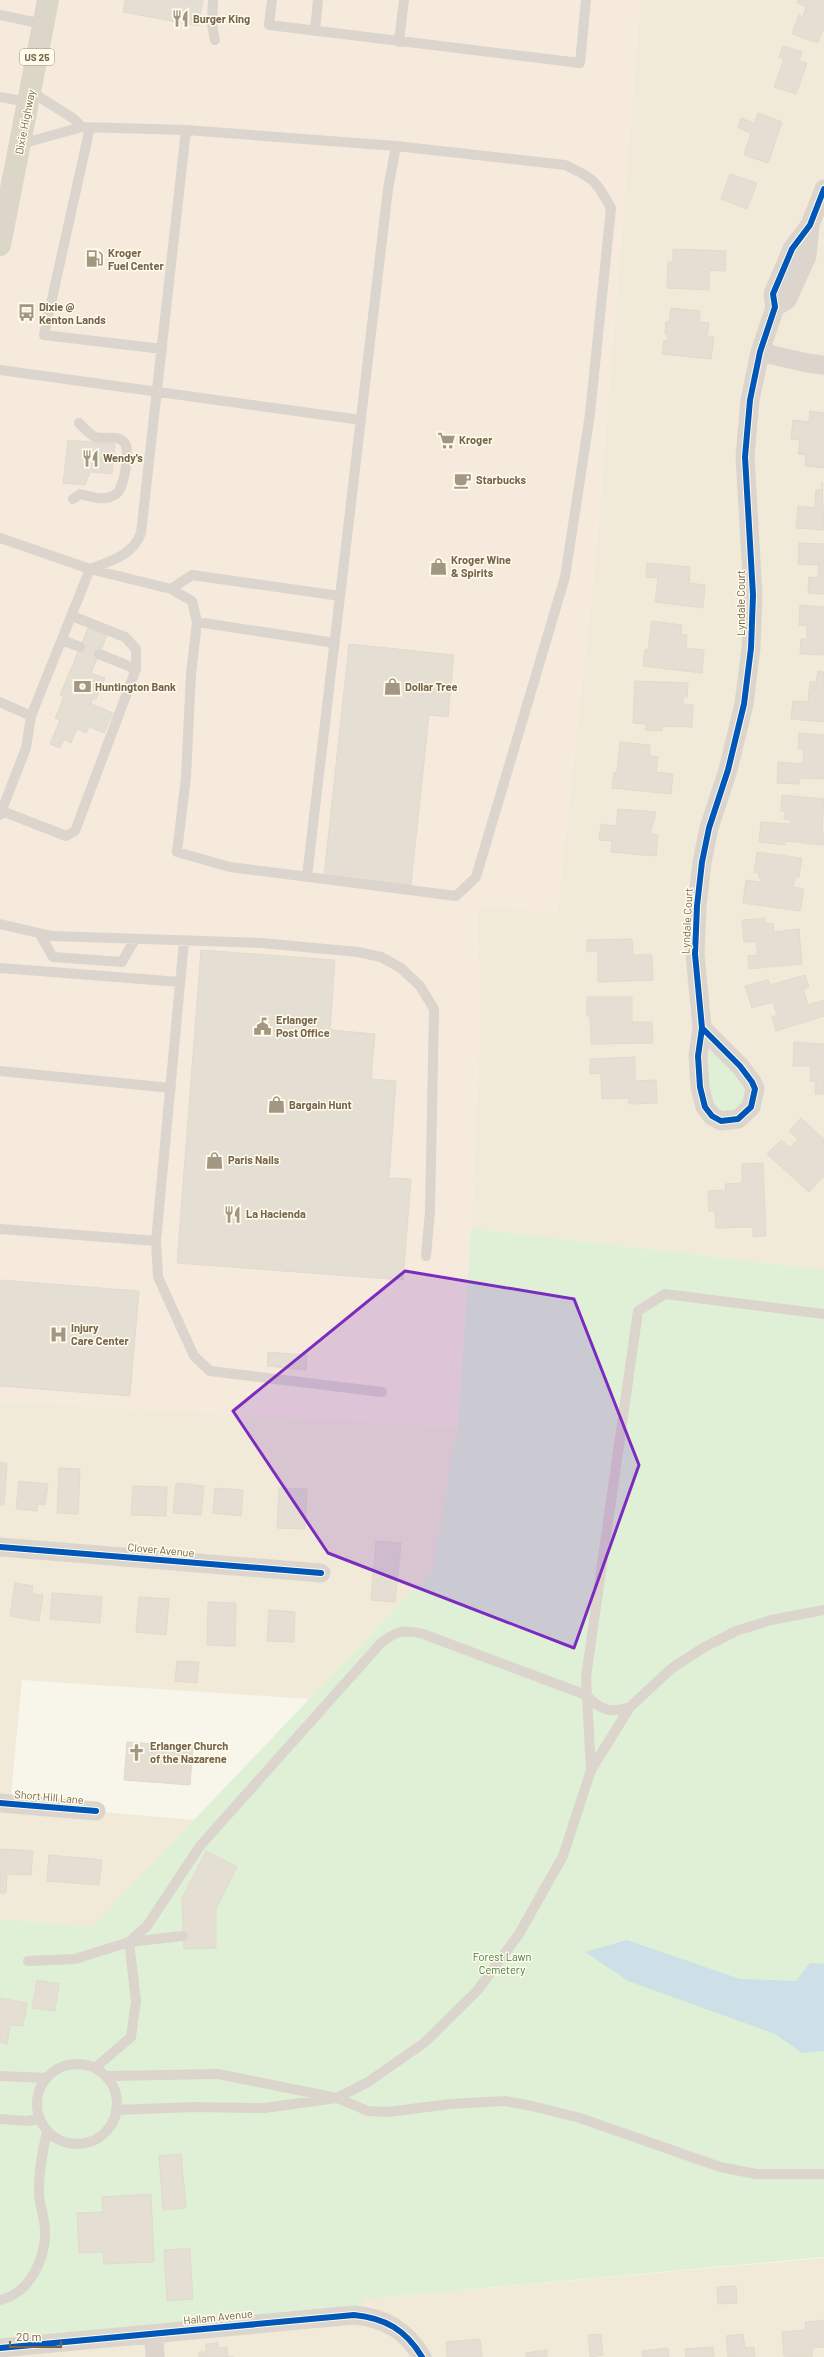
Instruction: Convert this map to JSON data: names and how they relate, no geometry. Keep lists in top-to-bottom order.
{
  "streets": {
    "main road": ["US 25", "Dixie Highway"],
    "street": [
      "Lyndale Court",
      "Clover Avenue",
      "Short Hill Lane",
      "Hallam Avenue"
    ]
  },
  "parks": ["Forest Lawn Cemetery"],
  "places": {
    "restaurant": ["Burger King", "Wendy's", "La Hacienda"],
    "fuel station": ["Kroger Fuel Center"],
    "bus stop": ["Dixie @ Kenton Lands"],
    "supermarket": ["Kroger"],
    "cafe": ["Starbucks"],
    "shop": [
      "Kroger Wine & Spirits",
      "Dollar Tree",
      "Bargain Hunt",
      "Paris Nails"
    ],
    "bank": ["Huntington Bank"],
    "public building": ["Erlanger Post Office"],
    "hospital": ["Injury Care Center"],
    "church": ["Erlanger Church of the Nazarene"]
  },
  "scale_bar": "20 m"
}
